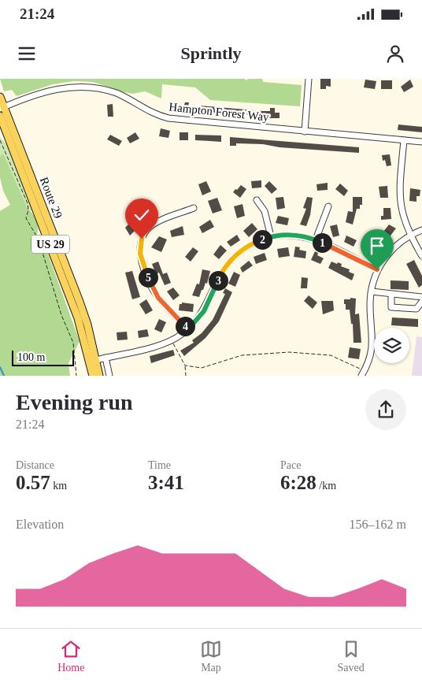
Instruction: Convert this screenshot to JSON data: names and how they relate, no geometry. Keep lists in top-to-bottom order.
{
  "streets": {
    "main road": ["Route 29", "US 29"],
    "street": ["Hampton Forest Way"]
  },
  "crossings": [
    ["Hampton Forest Way", "Route 29"]
  ],
  "scale_bar": "100 m",
  "page": {
    "status": "21:24",
    "header": "Sprintly",
    "pins": [
      "2",
      "1",
      "5",
      "3",
      "4"
    ],
    "scale": "100 m",
    "heading": ["Evening run", "21:24"],
    "stats": [
      ["Distance", "0.57 km"],
      ["Time", "3:41"],
      ["Pace", "6:28 /km"]
    ],
    "chart": ["Elevation", "156–162 m"],
    "tabs": ["Home", "Map", "Saved"]
  }
}
